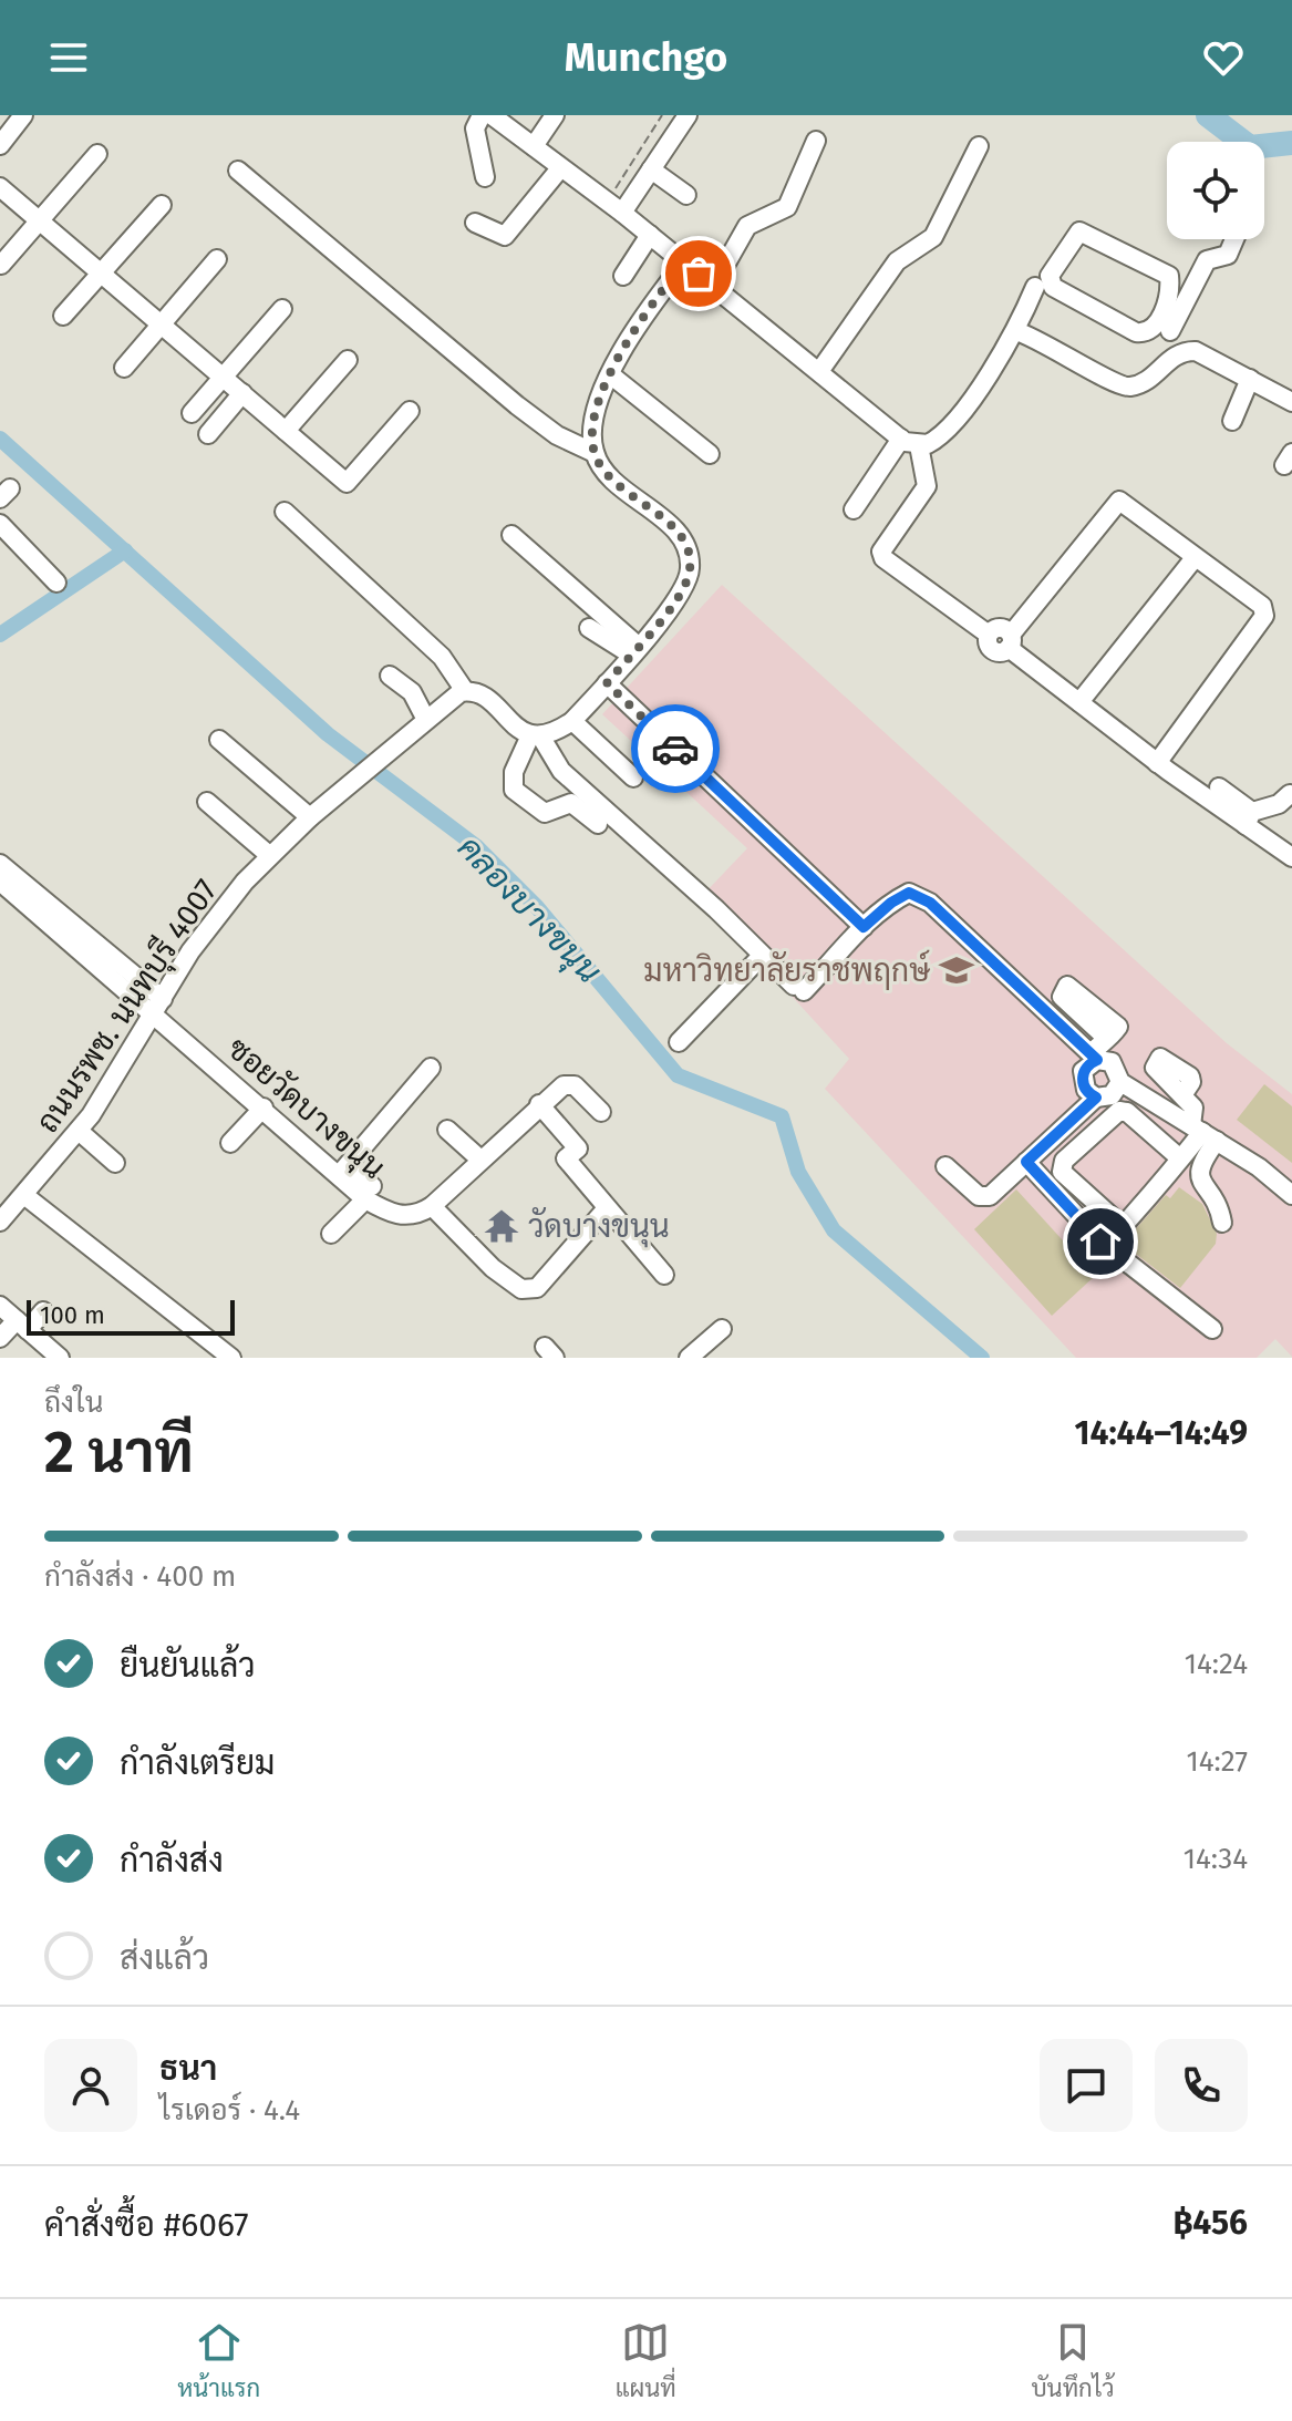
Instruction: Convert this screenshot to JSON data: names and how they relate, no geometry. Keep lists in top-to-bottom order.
{
  "streets": {
    "street": ["ถนนรพช. นนทบุรี 4007", "ซอยวัดบางขนุน"]
  },
  "crossings": [
    ["ถนนรพช. นนทบุรี 4007", "ซอยวัดบางขนุน"]
  ],
  "water": ["คลองบางขนุน"],
  "places": {
    "school or university": ["มหาวิทยาลัยราชพฤกษ์"],
    "temple": ["วัดบางขนุน"]
  },
  "scale_bar": "100 m",
  "page": {
    "header": "Munchgo",
    "scale": "100 m",
    "heading": ["2 นาที", "ถึงใน", "14:44–14:49"],
    "panel": [
      "ธนา",
      "ไรเดอร์ · 4.4",
      "คำสั่งซื้อ #6067",
      "฿456"
    ],
    "bar": "กำลังส่ง · 400 m",
    "list": [
      ["ยืนยันแล้ว", "14:24"],
      ["กำลังเตรียม", "14:27"],
      ["กำลังส่ง", "14:34"],
      "ส่งแล้ว"
    ],
    "tabs": ["หน้าแรก", "แผนที่", "บันทึกไว้"]
  }
}
